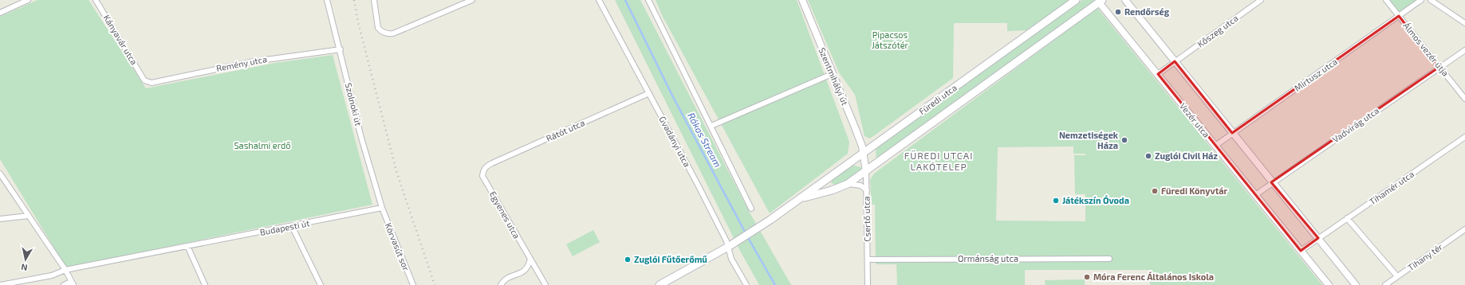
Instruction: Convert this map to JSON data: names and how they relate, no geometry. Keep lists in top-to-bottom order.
{
  "streets": {
    "main road": ["Füredi utca"],
    "street": [
      "Kőszeg utca",
      "Kányavár utca",
      "Álmos vezér útja",
      "Remény utca",
      "Mirtusz utca",
      "Szentmihályi út",
      "Szolnoki út",
      "Vezér utca",
      "Vadvirág utca",
      "Rátót utca",
      "Gvadányi utca",
      "Tihamér utca",
      "Egyenes utca",
      "Csertő utca",
      "Budapesti út",
      "Körvasút sor",
      "Tihany tér",
      "Ormánság utca"
    ]
  },
  "crossings": [
    ["Kőszeg utca", "Vezér utca"],
    ["Kányavár utca", "Remény utca"],
    ["Álmos vezér útja", "Mirtusz utca"],
    ["Álmos vezér útja", "Vadvirág utca"],
    ["Remény utca", "Szolnoki út"],
    ["Mirtusz utca", "Vezér utca"],
    ["Szentmihályi út", "Füredi utca"],
    ["Szentmihályi út", "Csertő utca"],
    ["Füredi utca", "Vezér utca"],
    ["Füredi utca", "Gvadányi utca"],
    ["Füredi utca", "Csertő utca"],
    ["Szolnoki út", "Budapesti út"],
    ["Szolnoki út", "Körvasút sor"],
    ["Vezér utca", "Vadvirág utca"],
    ["Vezér utca", "Tihamér utca"],
    ["Rátót utca", "Gvadányi utca"],
    ["Rátót utca", "Egyenes utca"],
    ["Csertő utca", "Ormánság utca"],
    ["Budapesti út", "Körvasút sor"]
  ],
  "districts": ["FÜREDI UTCAI LAKÓTELEP"],
  "water": ["Rákos Stream"],
  "parks": ["Pipacsos Játszótér", "Sashalmi erdő"],
  "places": [
    "Rendőrség",
    "Nemzetiségek Háza",
    "Zuglói Civil Ház",
    "Füredi Könyvtár",
    "Játékszín Óvoda",
    "Zuglói Fűtőerőmű",
    "Móra Ferenc Általános Iskola"
  ],
  "north": "bottom"
}
